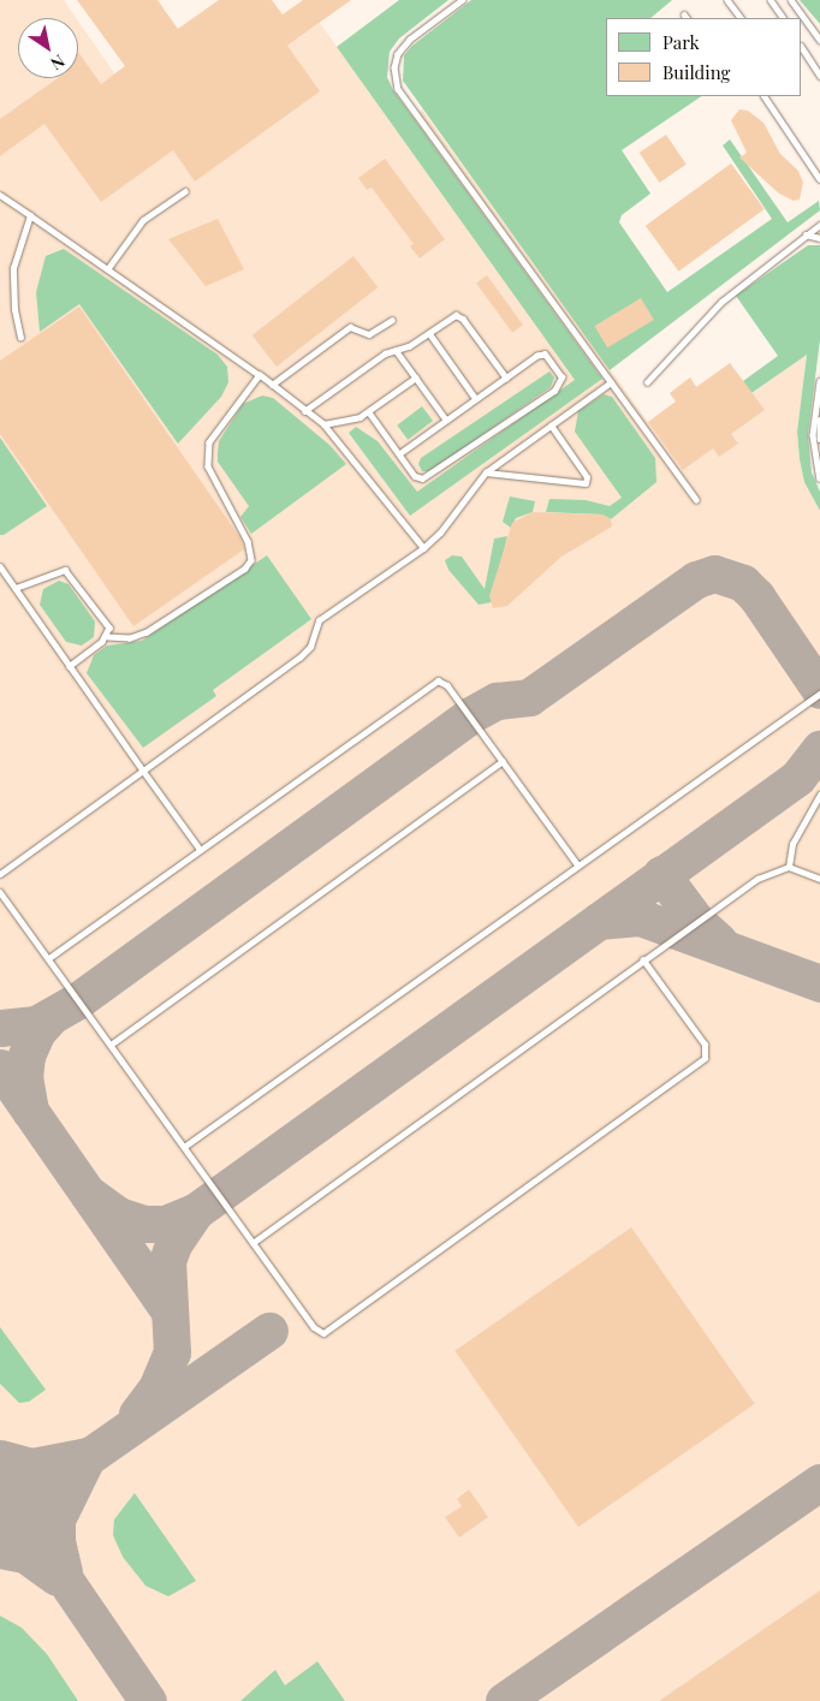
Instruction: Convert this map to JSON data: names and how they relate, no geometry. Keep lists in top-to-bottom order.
{
  "legend": ["Park", "Building"],
  "north": "bottom right"
}
